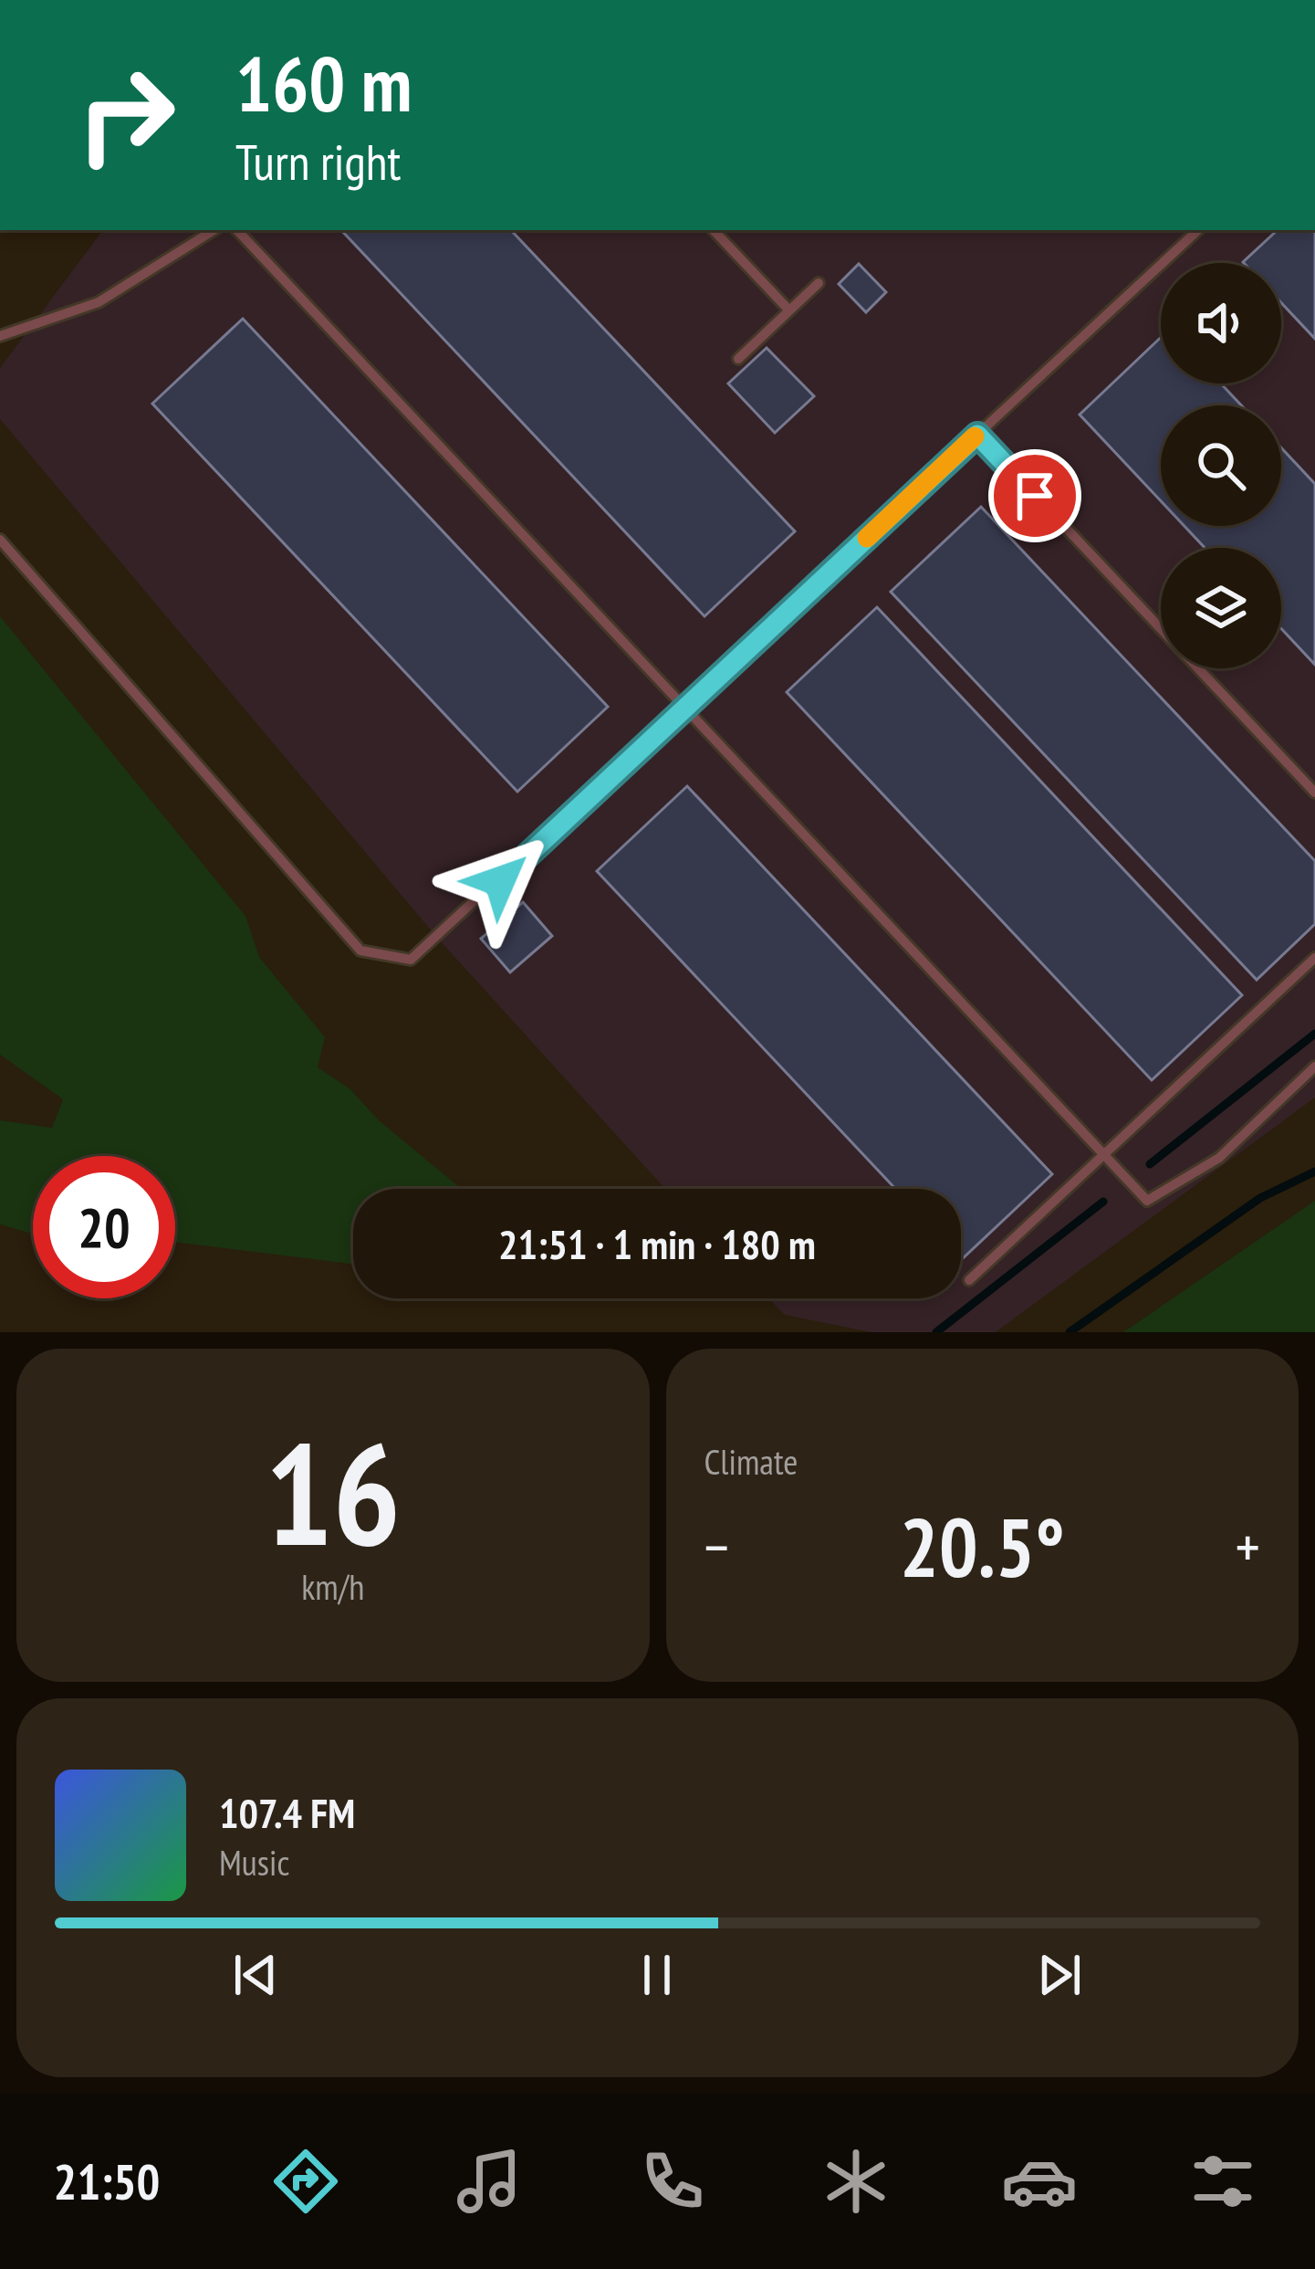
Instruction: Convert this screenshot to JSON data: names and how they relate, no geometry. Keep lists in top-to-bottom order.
{
  "page": {
    "turn": ["160 m", "Turn right"],
    "limit": "20",
    "trip": "21:51 · 1 min · 180 m",
    "tile": [
      ["16", "km/h"],
      "Climate"
    ],
    "heat": ["−", "20.5°", "+"],
    "song": ["107.4 FM", "Music"],
    "tabs": "21:50"
  }
}
